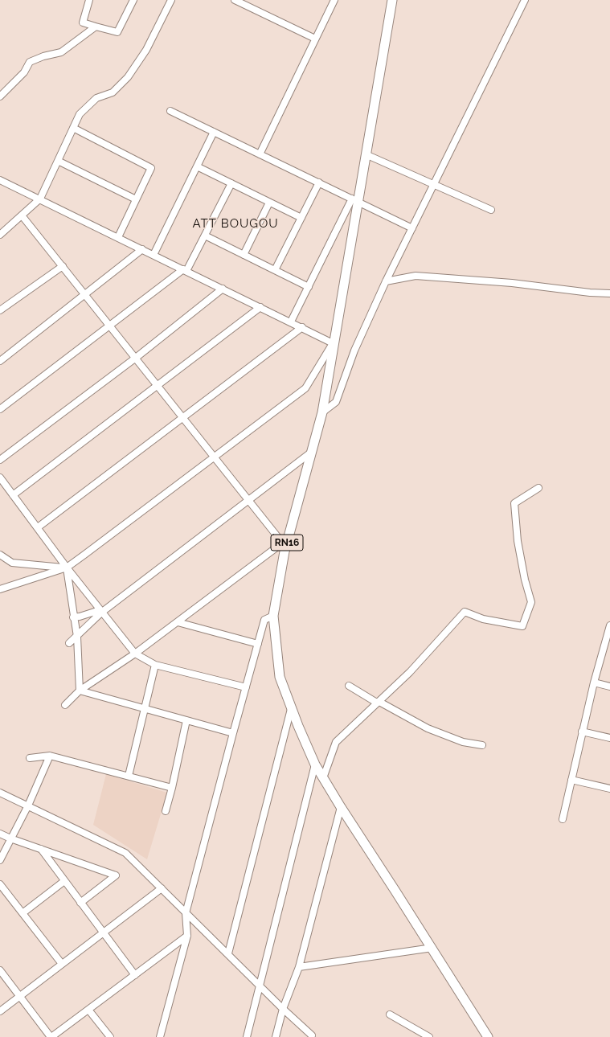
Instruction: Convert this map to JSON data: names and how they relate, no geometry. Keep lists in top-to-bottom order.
{
  "streets": {
    "main road": ["RN16"]
  },
  "districts": ["ATT BOUGOU"]
}
